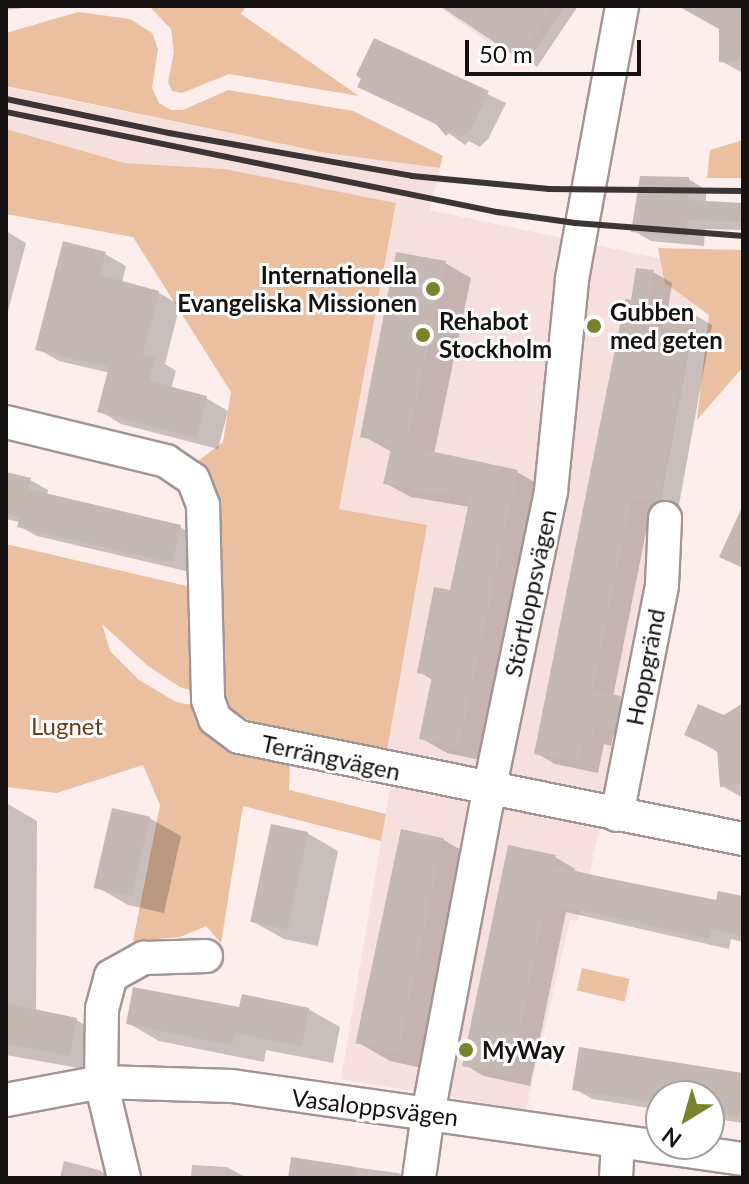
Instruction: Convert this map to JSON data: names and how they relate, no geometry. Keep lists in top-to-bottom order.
{
  "streets": {
    "street": [
      "Störtloppsvägen",
      "Hoppgränd",
      "Terrängvägen",
      "Vasaloppsvägen"
    ]
  },
  "crossings": [
    ["Störtloppsvägen", "Terrängvägen"],
    ["Störtloppsvägen", "Vasaloppsvägen"],
    ["Hoppgränd", "Terrängvägen"]
  ],
  "parks": ["Lugnet"],
  "places": [
    "Internationella Evangeliska Missionen",
    "Gubben med geten",
    "Rehabot Stockholm",
    "MyWay"
  ],
  "scale_bar": "50 m",
  "north": "bottom left"
}
